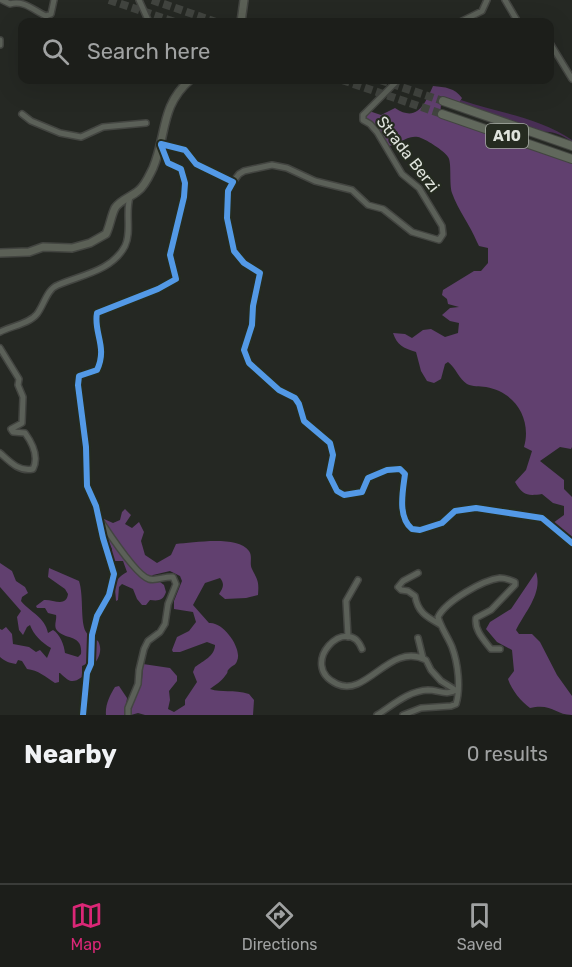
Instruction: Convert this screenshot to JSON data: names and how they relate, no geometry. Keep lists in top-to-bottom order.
{
  "streets": {
    "highway": ["A10"],
    "street": ["Strada Berzi"]
  },
  "page": {
    "search": "Search here",
    "heading": ["Nearby", "0 results"],
    "nav": ["Map", "Directions", "Saved"]
  }
}
